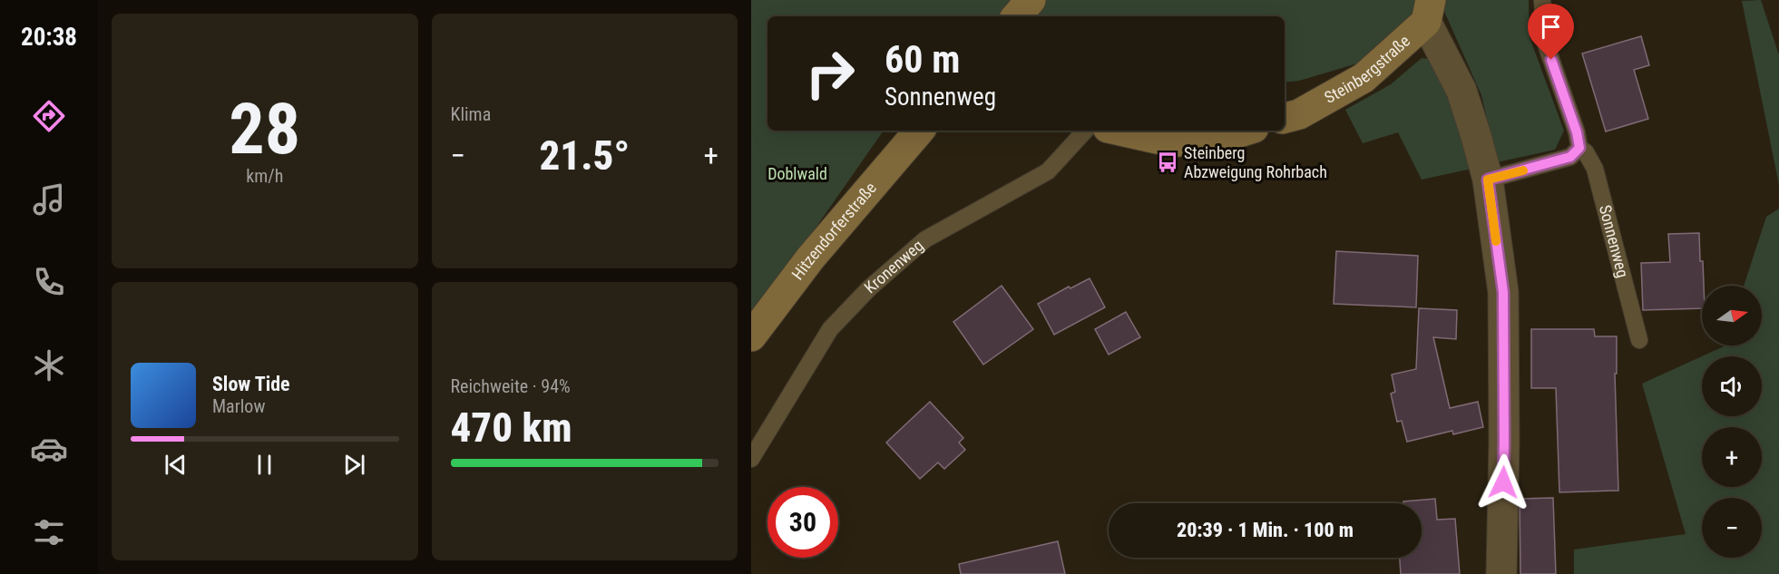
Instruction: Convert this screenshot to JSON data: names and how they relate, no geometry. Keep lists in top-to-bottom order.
{
  "streets": {
    "main road": ["Steinbergstraße", "Hitzendorferstraße"],
    "lane": ["Sonnenweg", "Kronenweg"]
  },
  "parks": ["Doblwald"],
  "places": {
    "bus stop": ["Steinberg Abzweigung Rohrbach"]
  },
  "north": "right",
  "page": {
    "tabs": "20:38",
    "tile": [
      ["28", "km/h"],
      "Klima",
      ["Reichweite · 94%", "470 km"]
    ],
    "turn": ["60 m", "Sonnenweg"],
    "heat": ["−", "21.5°", "+"],
    "map_buttons": ["+", "−"],
    "song": ["Slow Tide", "Marlow"],
    "limit": "30",
    "trip": "20:39 · 1 Min. · 100 m"
  }
}
